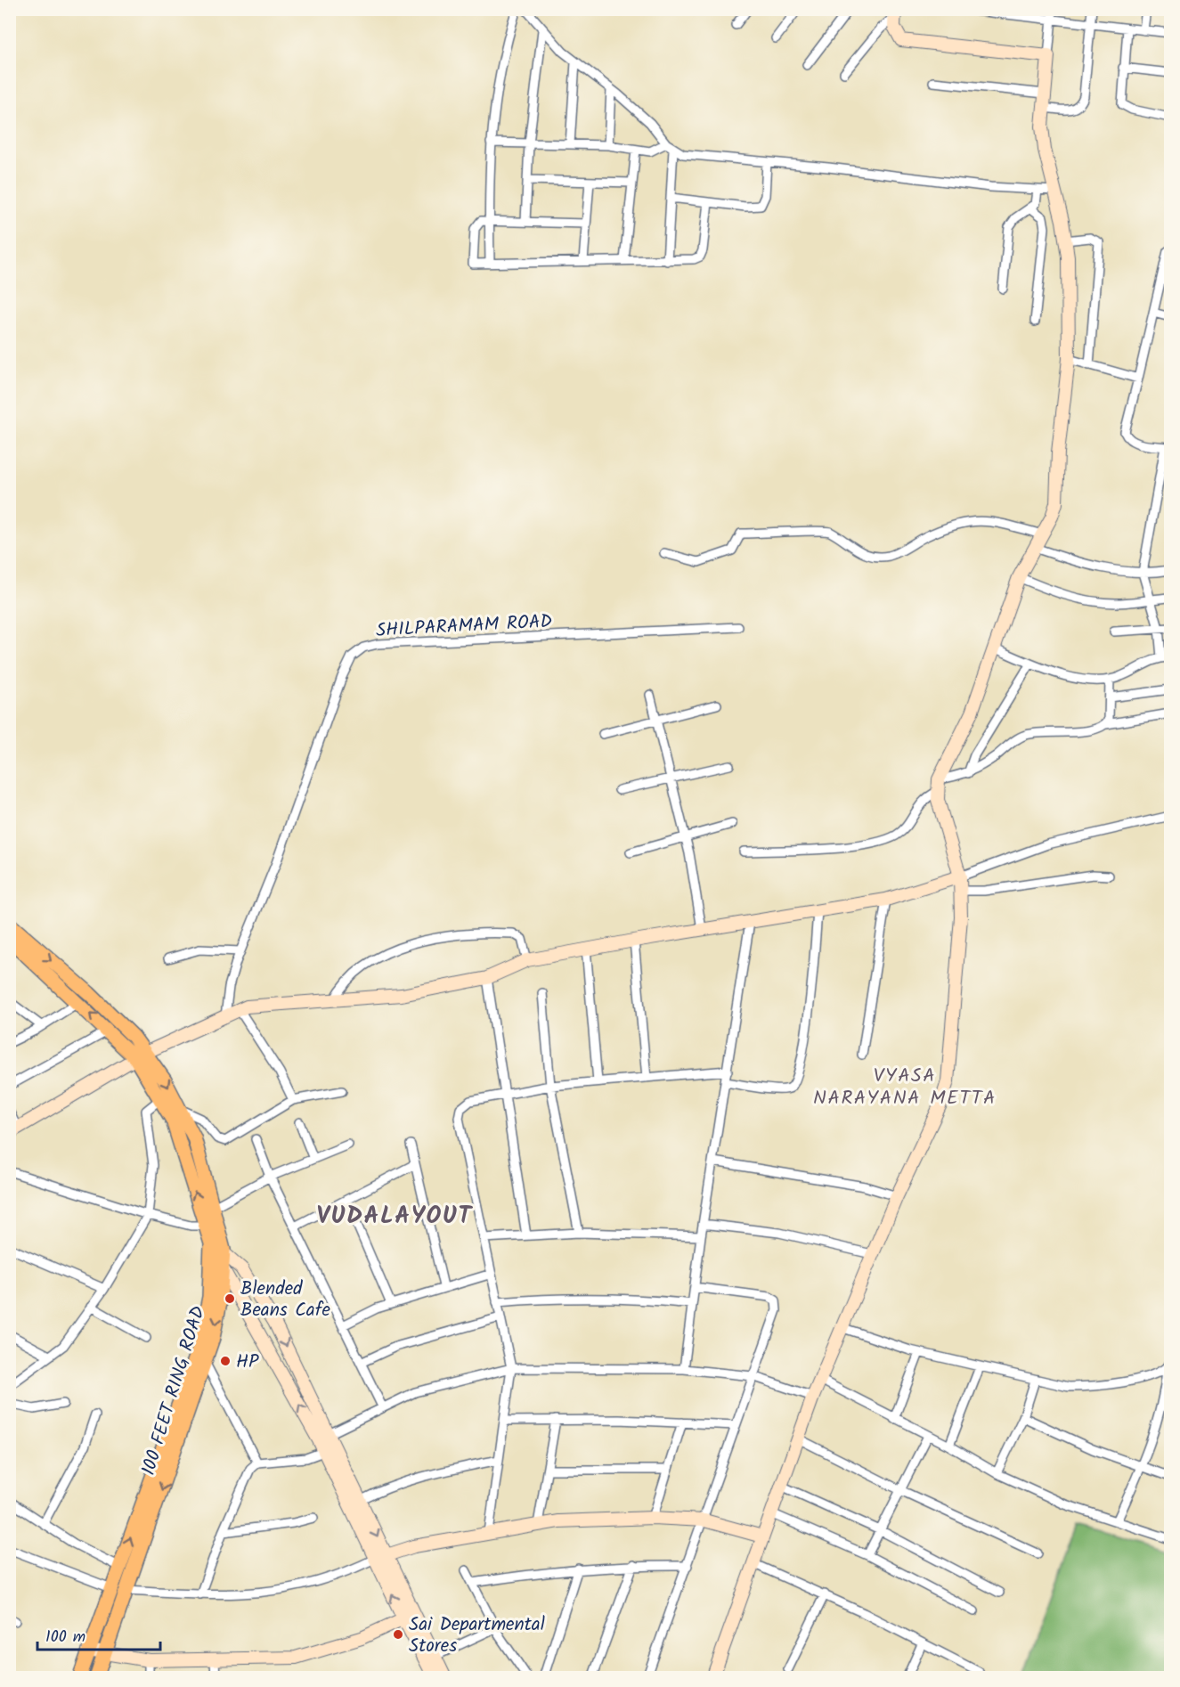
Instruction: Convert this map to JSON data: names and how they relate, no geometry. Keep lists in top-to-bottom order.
{
  "streets": {
    "main road": ["100 FEET RING ROAD"],
    "street": ["SHILPARAMAM ROAD"]
  },
  "districts": ["VYASA NARAYANA METTA", "VUDALAYOUT"],
  "places": ["Blended Beans Cafe", "HP", "Sai Departmental Stores"],
  "scale_bar": "100 m"
}
